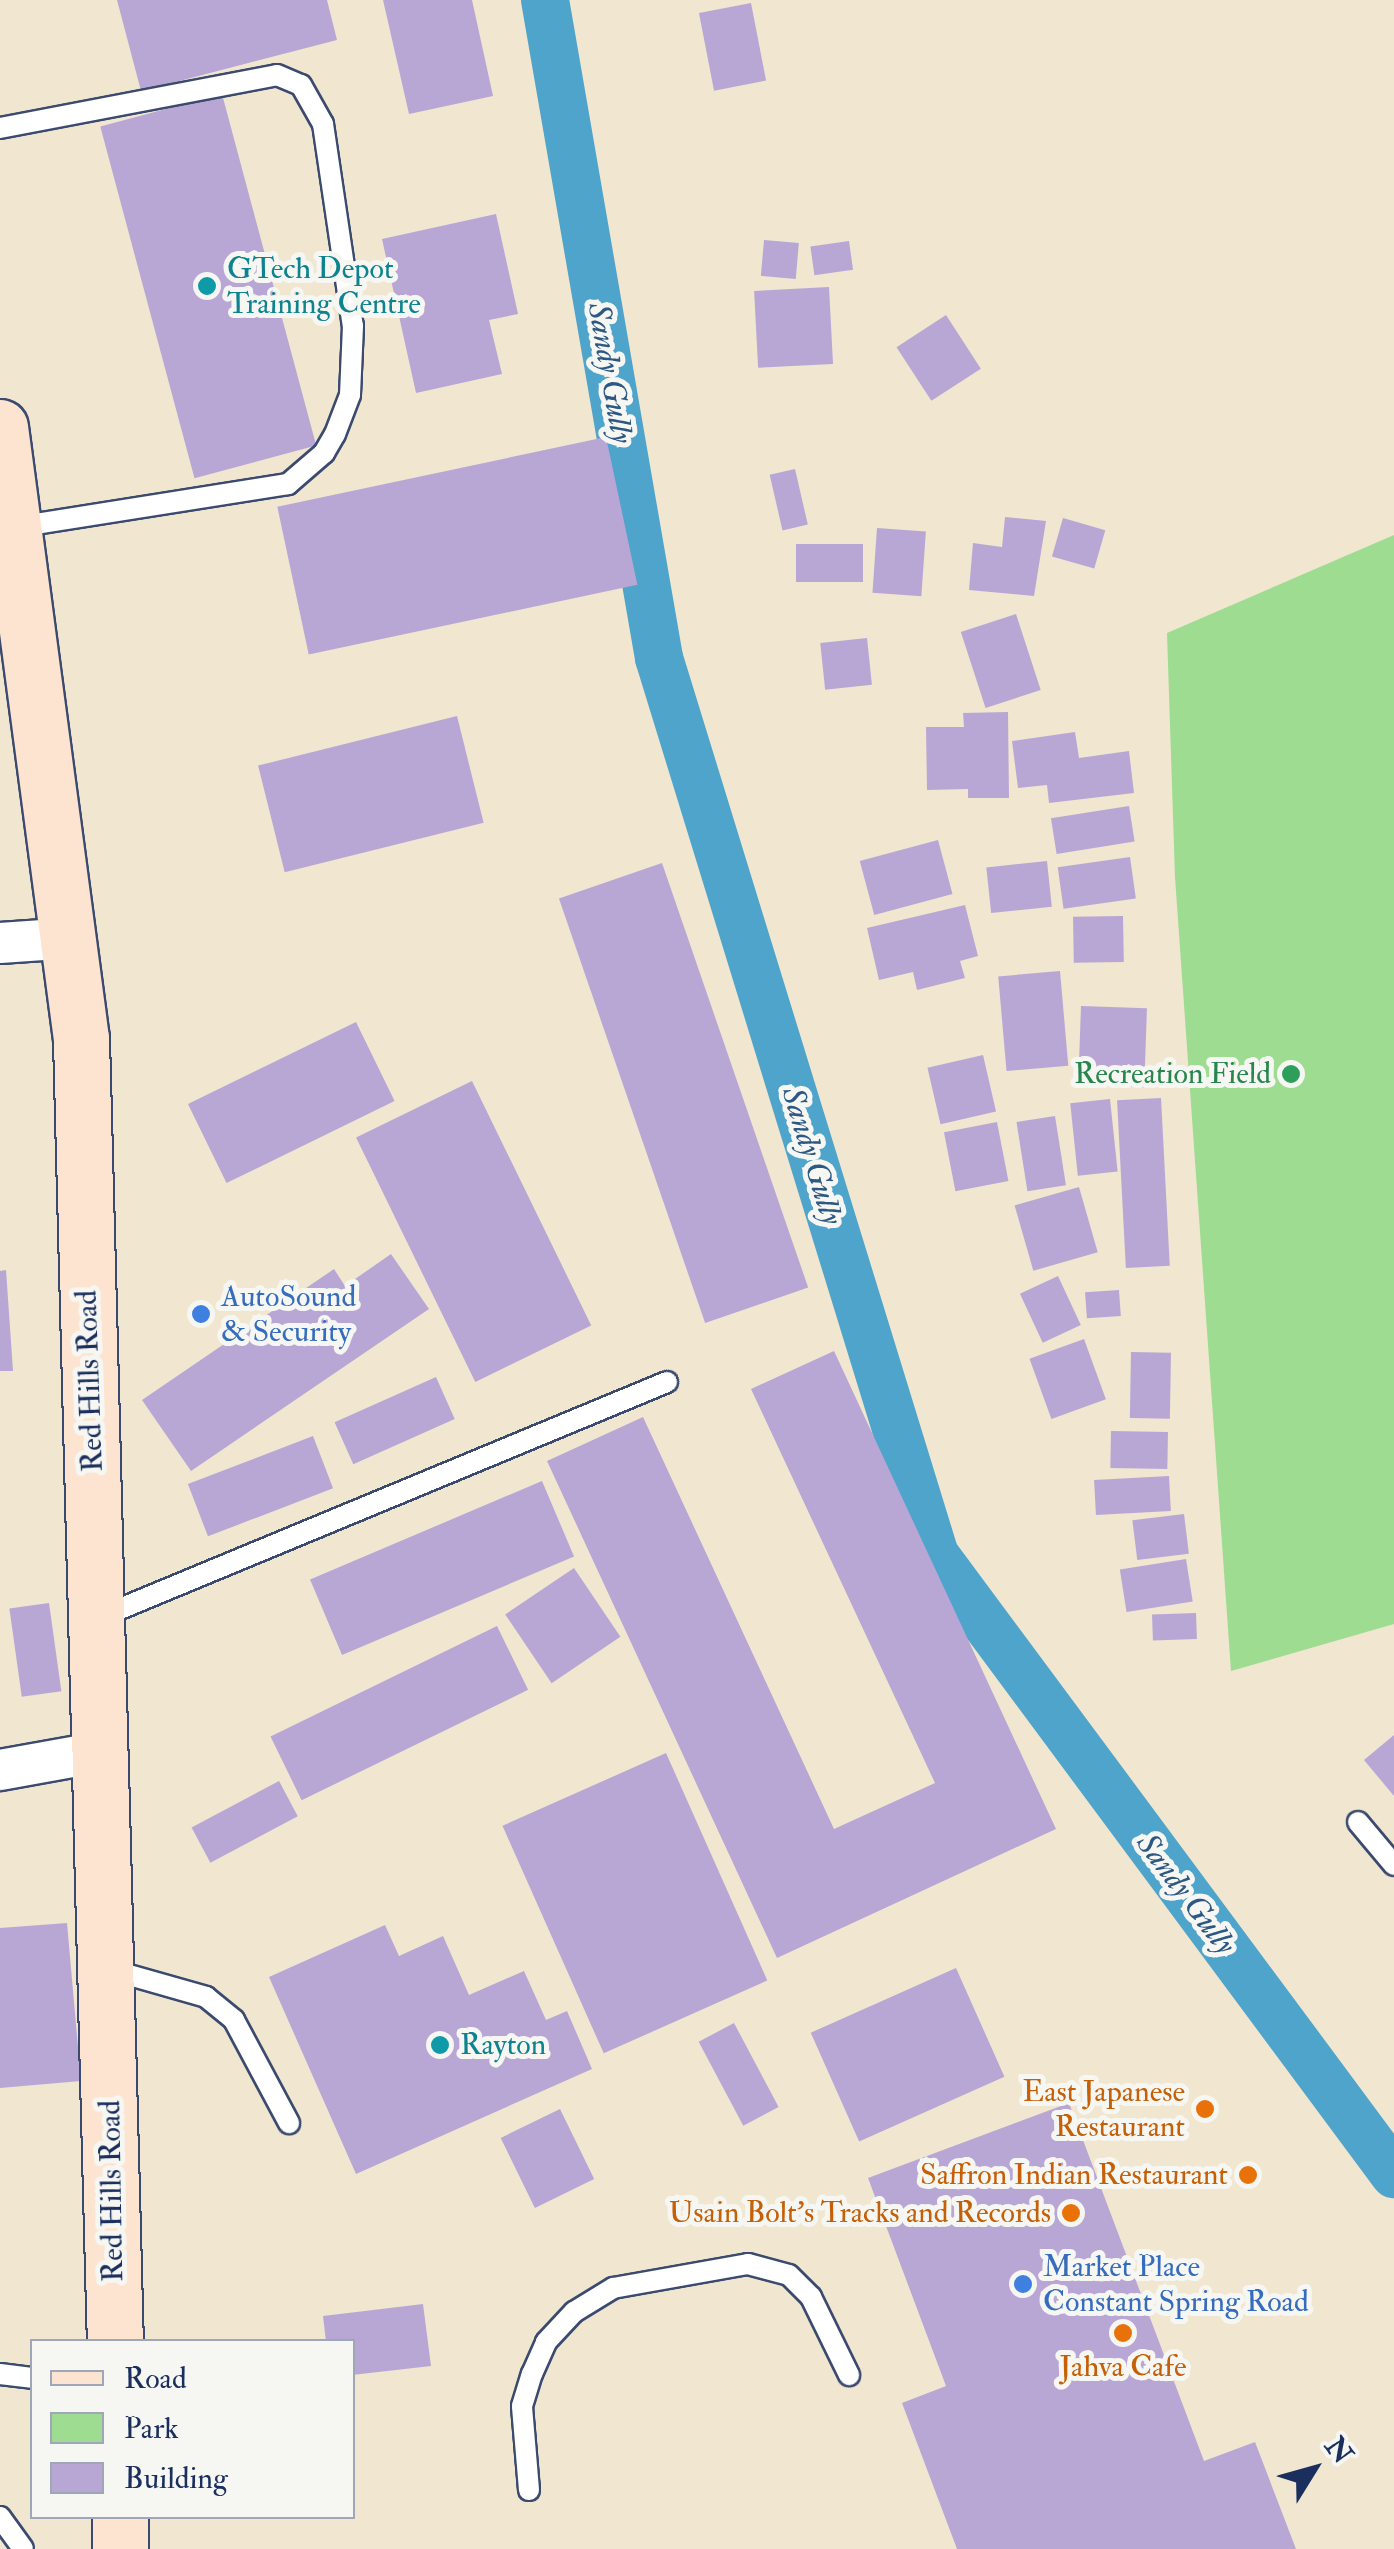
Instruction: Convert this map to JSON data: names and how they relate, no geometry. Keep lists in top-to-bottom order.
{
  "streets": {
    "main road": ["Red Hills Road"]
  },
  "water": ["Sandy Gully"],
  "places": [
    "GTech Depot Training Centre",
    "Recreation Field",
    "AutoSound & Security",
    "Rayton",
    "East Japanese Restaurant",
    "Saffron Indian Restaurant",
    "Usain Bolt's Tracks and Records",
    "Market Place Constant Spring Road",
    "Jahva Cafe"
  ],
  "legend": ["Road", "Park", "Building"],
  "north": "top right"
}
